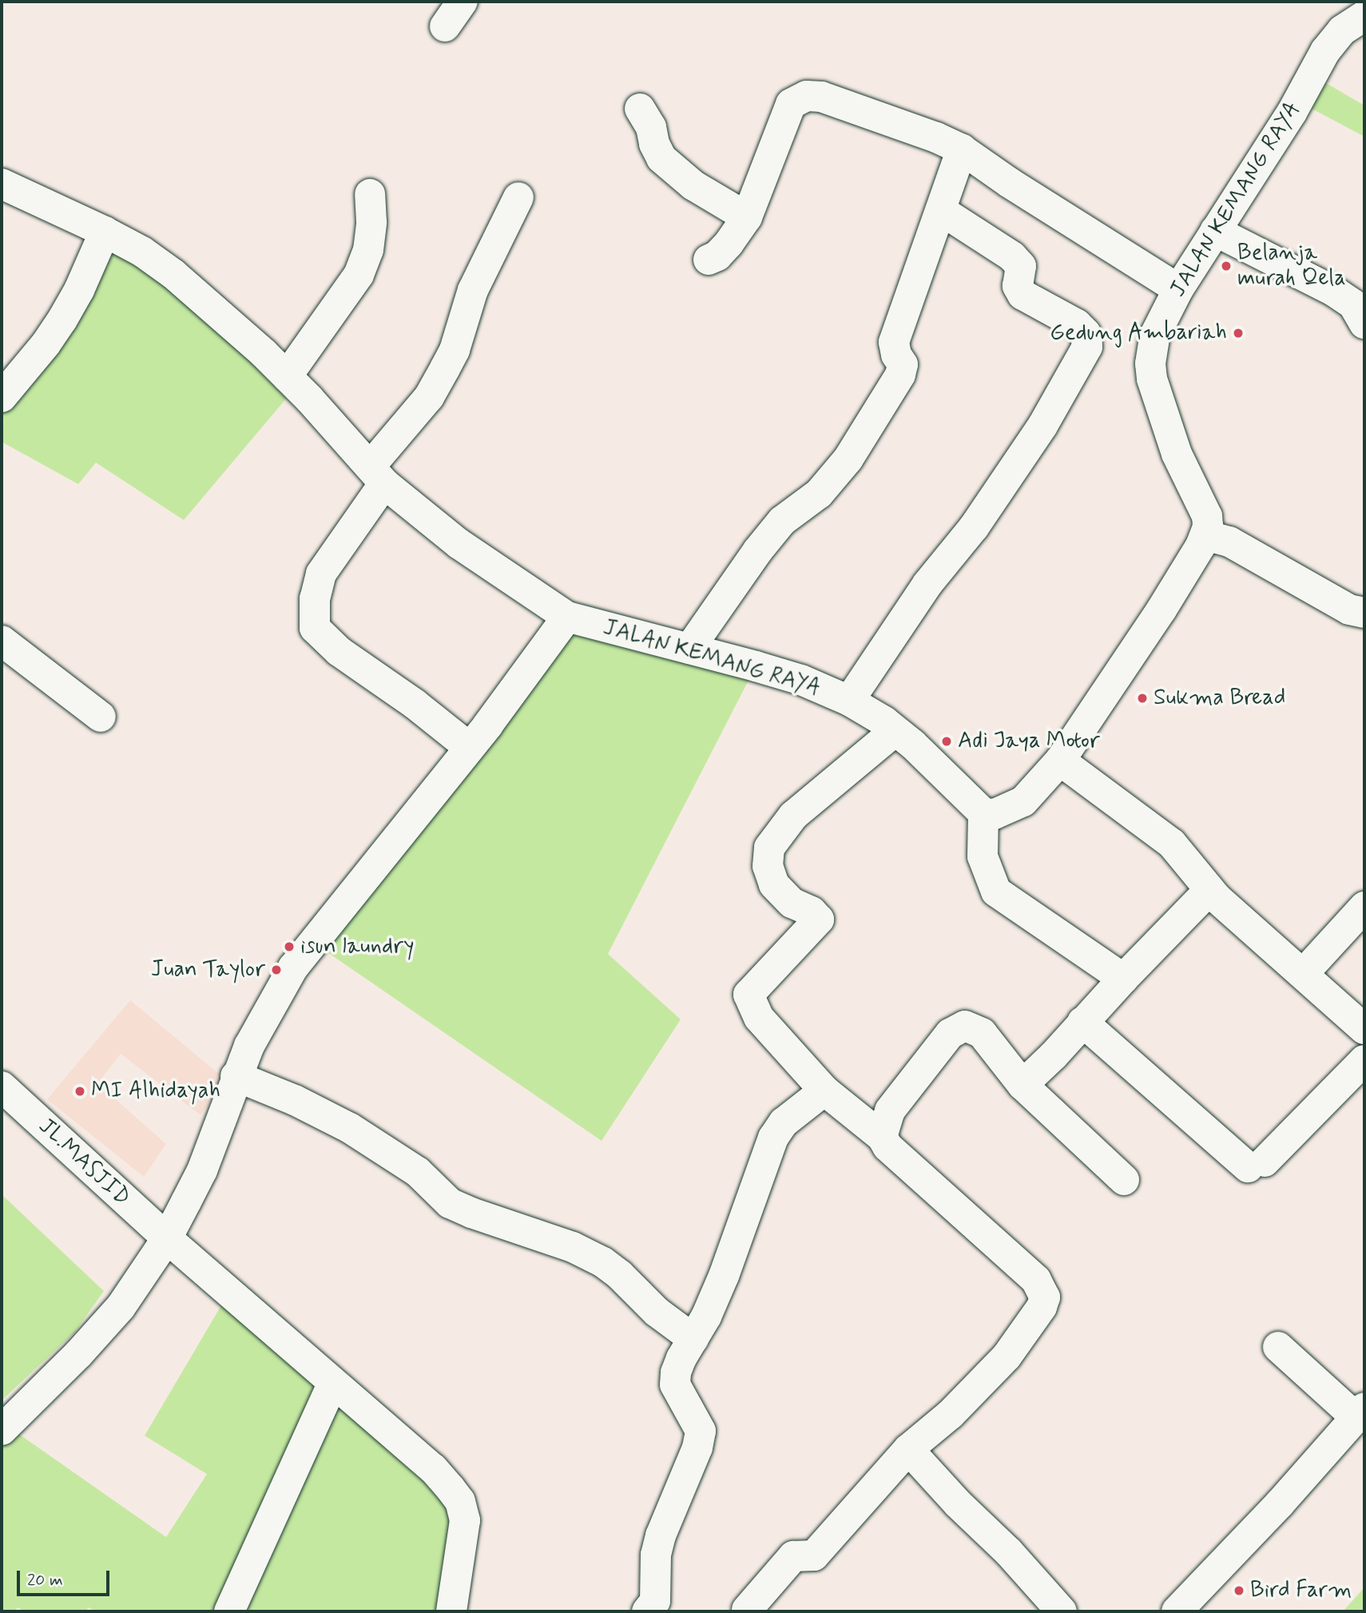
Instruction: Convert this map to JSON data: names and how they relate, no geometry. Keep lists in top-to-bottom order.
{
  "streets": {
    "street": ["JALAN KEMANG RAYA", "JL.MASJID"]
  },
  "places": [
    "Belanja murah Qela",
    "Gedung Ambariah",
    "Sukma Bread",
    "Adi Jaya Motor",
    "isun laundry",
    "Juan Taylor",
    "MI Alhidayah",
    "Bird Farm"
  ],
  "scale_bar": "20 m"
}
